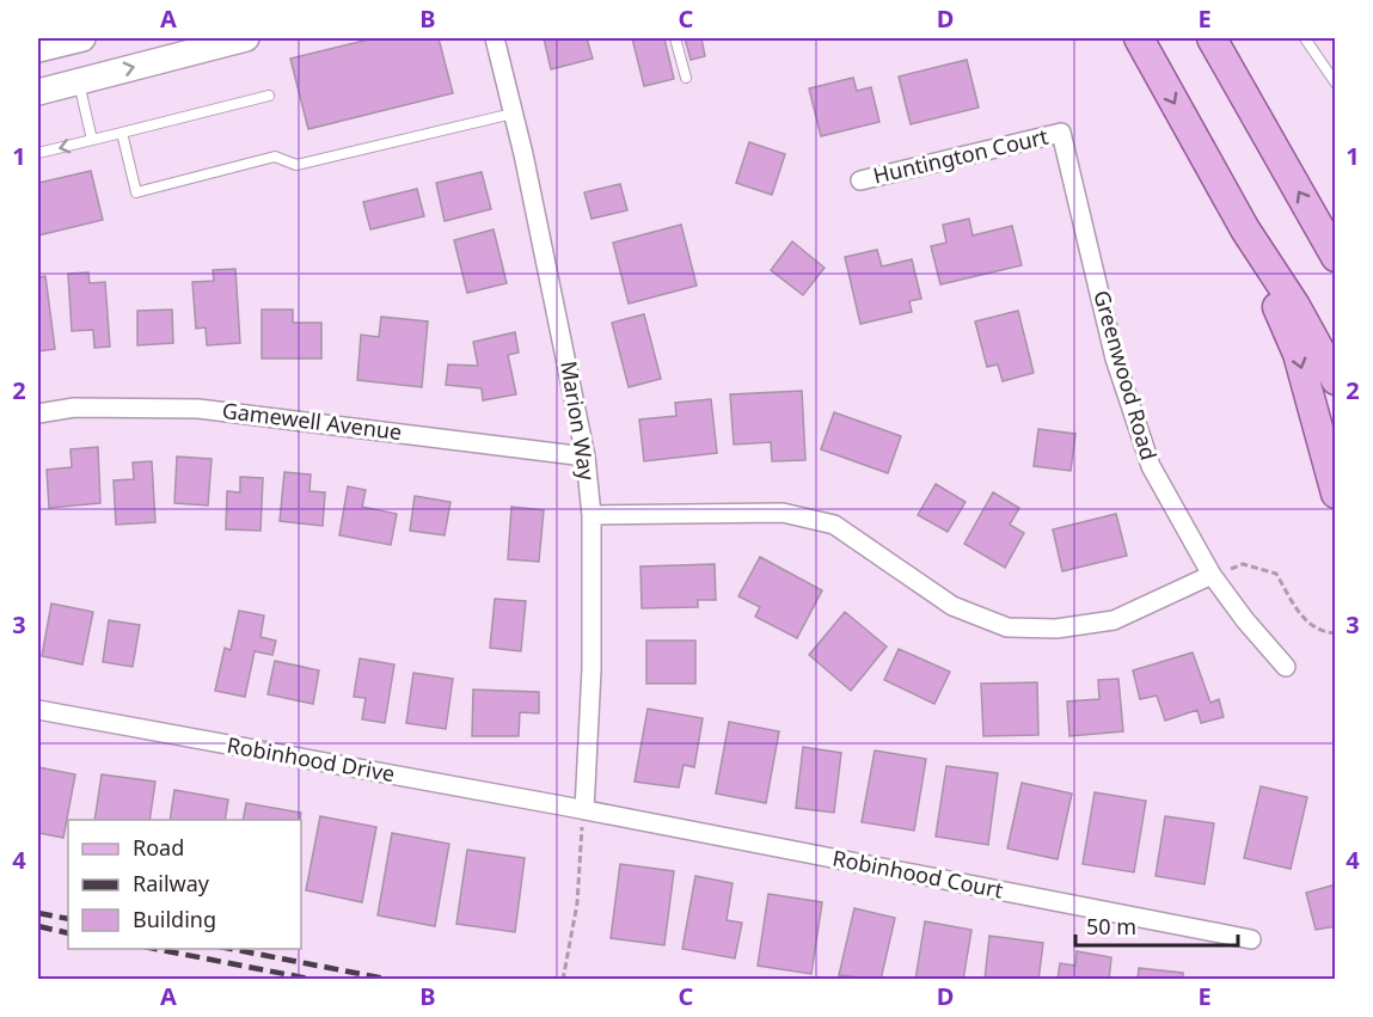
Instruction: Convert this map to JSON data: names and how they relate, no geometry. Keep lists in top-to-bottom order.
{
  "streets": {
    "street": [
      "Huntington Court",
      "Greenwood Road",
      "Marion Way",
      "Gamewell Avenue",
      "Robinhood Drive",
      "Robinhood Court"
    ]
  },
  "crossings": [
    ["Huntington Court", "Greenwood Road"],
    ["Marion Way", "Gamewell Avenue"],
    ["Marion Way", "Robinhood Drive"],
    ["Marion Way", "Robinhood Court"],
    ["Robinhood Drive", "Robinhood Court"]
  ],
  "legend": ["Road", "Railway", "Building"],
  "scale_bar": "50 m",
  "grid": {
    "columns": [
      "A",
      "B",
      "C",
      "D",
      "E"
    ],
    "rows": [
      "1",
      "2",
      "3",
      "4"
    ]
  }
}
